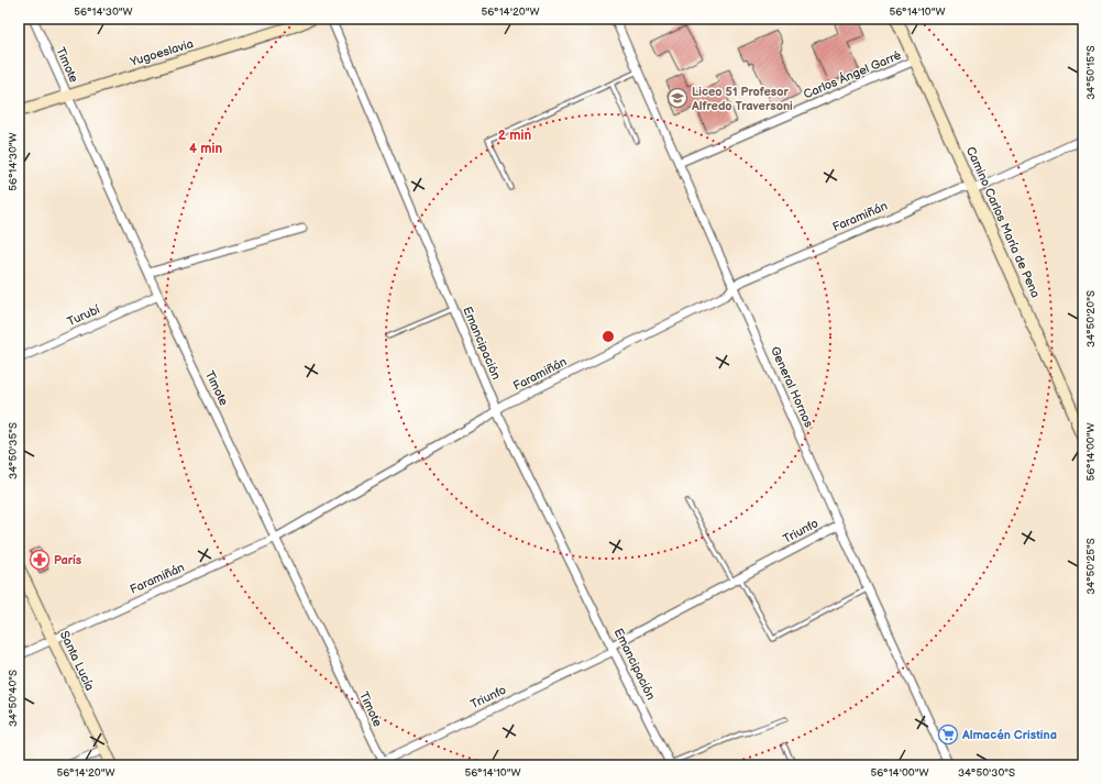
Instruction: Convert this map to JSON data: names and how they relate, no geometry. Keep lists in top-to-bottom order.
{
  "streets": {
    "street": [
      "Yugoeslavia",
      "Timote",
      "Carlos Ángel Garré",
      "Faramiñán",
      "Camino Carlos María de Pena",
      "Turubí",
      "Emancipación",
      "General Hornos",
      "Triunfo",
      "Santa Lucía"
    ]
  },
  "crossings": [
    ["Yugoeslavia", "Timote"],
    ["Timote", "Faramiñán"],
    ["Timote", "Turubí"],
    ["Timote", "Triunfo"],
    ["Carlos Ángel Garré", "Camino Carlos María de Pena"],
    ["Carlos Ángel Garré", "General Hornos"],
    ["Faramiñán", "Camino Carlos María de Pena"],
    ["Faramiñán", "Emancipación"],
    ["Faramiñán", "General Hornos"],
    ["Faramiñán", "Santa Lucía"],
    ["Emancipación", "Triunfo"],
    ["General Hornos", "Triunfo"]
  ],
  "places": {
    "school or university": ["Liceo 51 Profesor Alfredo Traversoni"],
    "pharmacy": ["París"],
    "supermarket": ["Almacén Cristina"]
  },
  "coordinates": [
    "56°14'30\"W",
    "56°14'20\"W",
    "56°14'10\"W",
    "34°50'15\"S",
    "34°50'20\"S",
    "34°50'35\"S",
    "56°14'00\"W",
    "34°50'25\"S",
    "34°50'40\"S",
    "34°50'30\"S"
  ],
  "rings": ["2 min", "4 min"]
}
